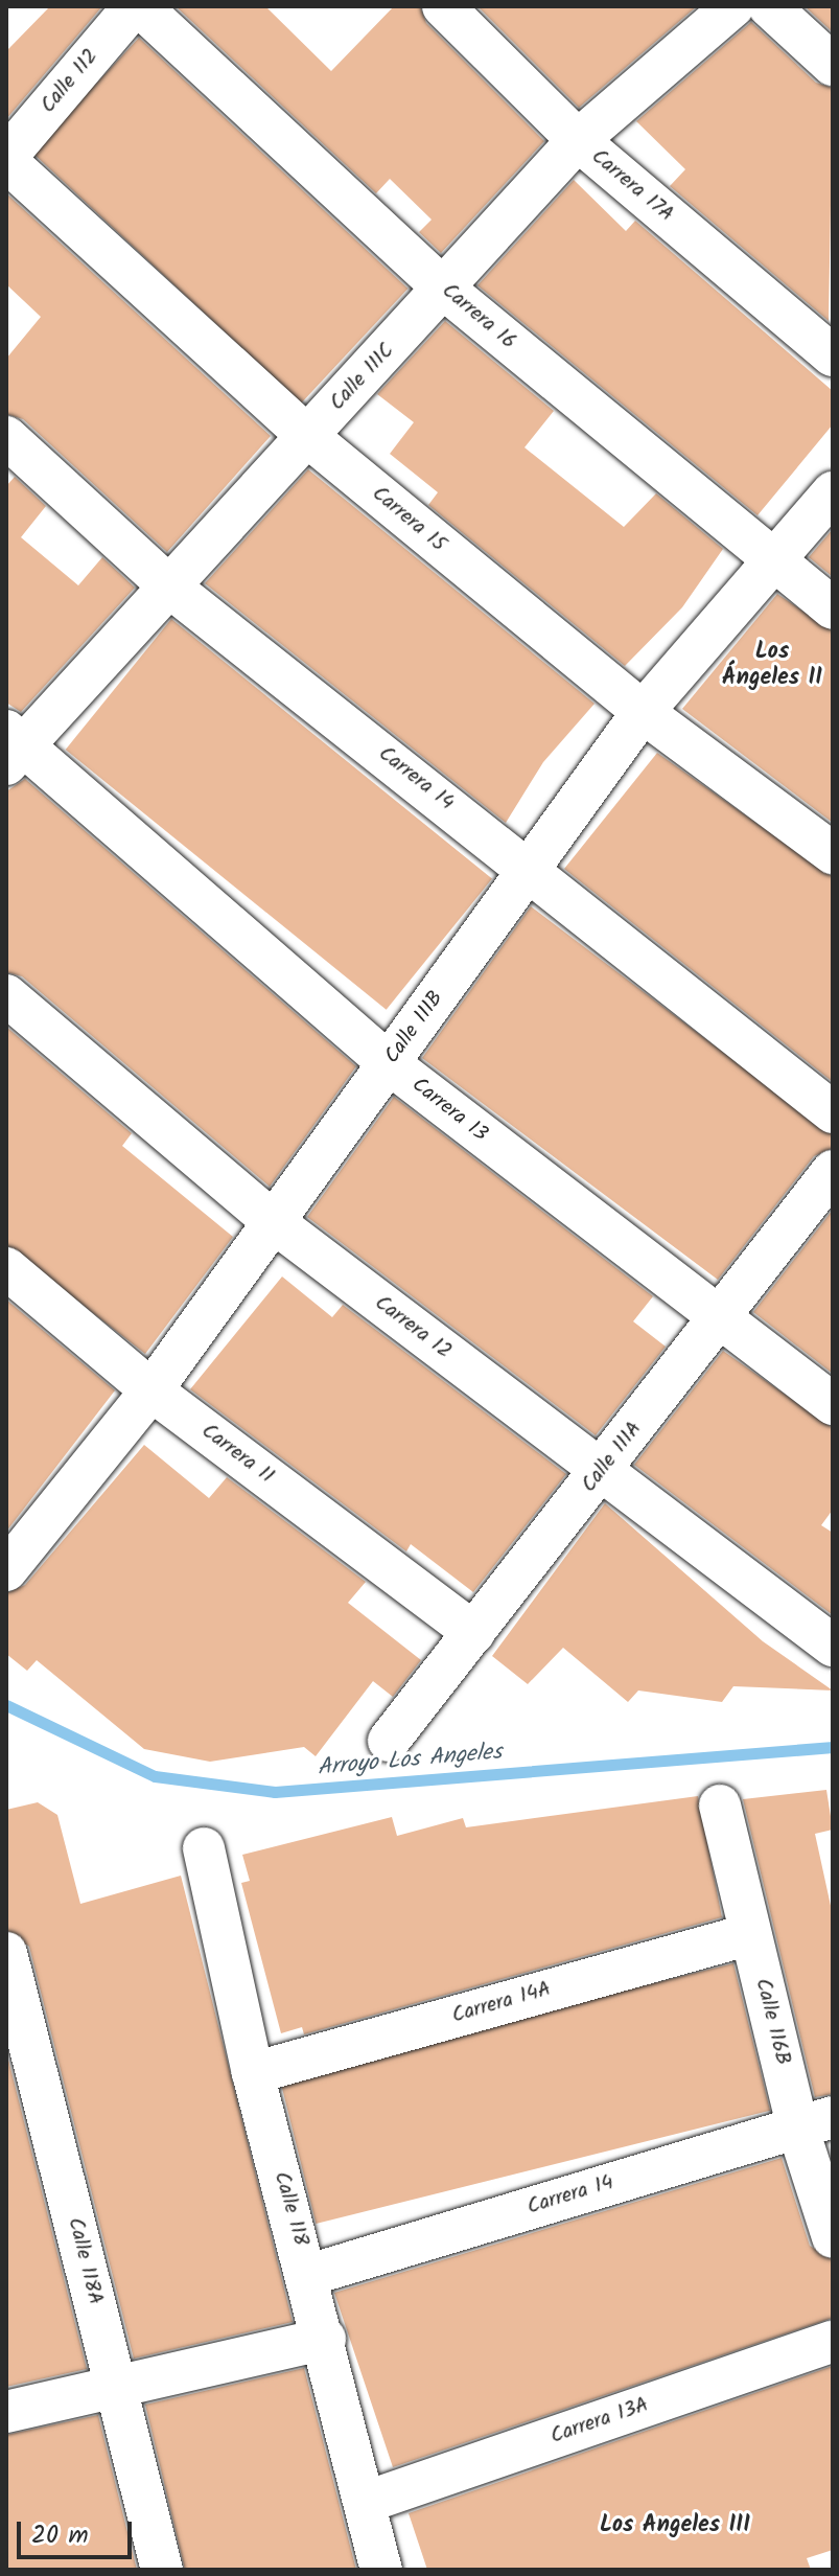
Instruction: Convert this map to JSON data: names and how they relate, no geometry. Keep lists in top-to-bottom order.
{
  "streets": {
    "street": [
      "Calle 112",
      "Carrera 17A",
      "Carrera 16",
      "Calle 111C",
      "Carrera 15",
      "Carrera 14",
      "Calle 111B",
      "Carrera 13",
      "Carrera 12",
      "Carrera 11",
      "Calle 111A",
      "Carrera 14A",
      "Calle 116B",
      "Calle 118",
      "Calle 118A",
      "Carrera 13A"
    ]
  },
  "crossings": [
    ["Calle 112", "Carrera 16"],
    ["Calle 112", "Carrera 15"],
    ["Carrera 17A", "Calle 111C"],
    ["Carrera 16", "Calle 111C"],
    ["Carrera 16", "Calle 111B"],
    ["Calle 111C", "Carrera 15"],
    ["Calle 111C", "Carrera 14"],
    ["Calle 111C", "Carrera 13"],
    ["Carrera 15", "Calle 111B"],
    ["Carrera 14", "Calle 111B"],
    ["Carrera 14", "Calle 116B"],
    ["Carrera 14", "Calle 118"],
    ["Calle 111B", "Carrera 13"],
    ["Calle 111B", "Carrera 12"],
    ["Calle 111B", "Carrera 11"],
    ["Carrera 13", "Calle 111A"],
    ["Carrera 12", "Calle 111A"],
    ["Carrera 11", "Calle 111A"],
    ["Carrera 14A", "Calle 116B"],
    ["Carrera 14A", "Calle 118"],
    ["Calle 118", "Carrera 13A"]
  ],
  "districts": ["Los Ángeles II", "Los Angeles III"],
  "water": ["Arroyo Los Angeles"],
  "scale_bar": "20 m"
}
